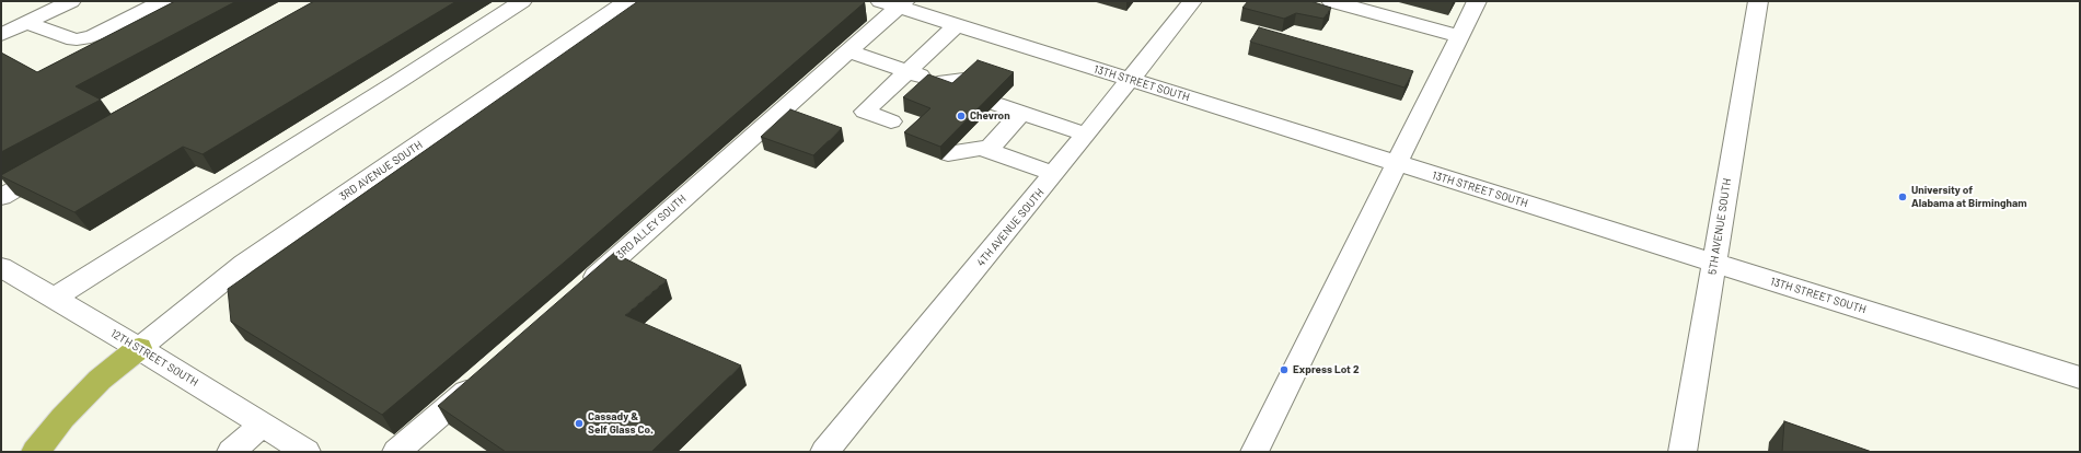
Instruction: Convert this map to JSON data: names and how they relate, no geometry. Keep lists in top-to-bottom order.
{
  "streets": {
    "street": [
      "13TH STREET SOUTH",
      "3RD AVENUE SOUTH",
      "3RD ALLEY SOUTH",
      "5TH AVENUE SOUTH",
      "4TH AVENUE SOUTH",
      "12TH STREET SOUTH"
    ]
  },
  "crossings": [
    ["13TH STREET SOUTH", "3RD ALLEY SOUTH"],
    ["13TH STREET SOUTH", "5TH AVENUE SOUTH"],
    ["13TH STREET SOUTH", "4TH AVENUE SOUTH"],
    ["3RD AVENUE SOUTH", "12TH STREET SOUTH"]
  ],
  "places": [
    "Chevron",
    "University of Alabama at Birmingham",
    "Express Lot 2",
    "Cassady & Self Glass Co."
  ]
}
